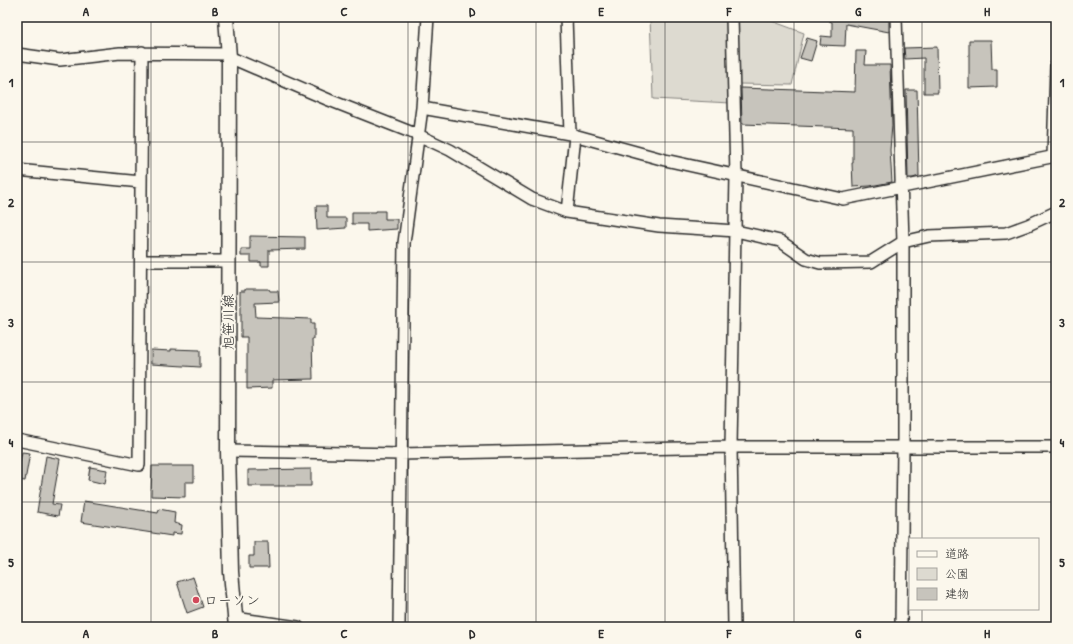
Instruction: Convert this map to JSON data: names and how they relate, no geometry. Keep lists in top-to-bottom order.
{
  "streets": {
    "main road": ["旭笹川線"]
  },
  "places": ["ローソン"],
  "legend": ["道路", "公園", "建物"],
  "grid": {
    "columns": [
      "A",
      "B",
      "C",
      "D",
      "E",
      "F",
      "G",
      "H"
    ],
    "rows": [
      "1",
      "2",
      "3",
      "4",
      "5"
    ]
  }
}
